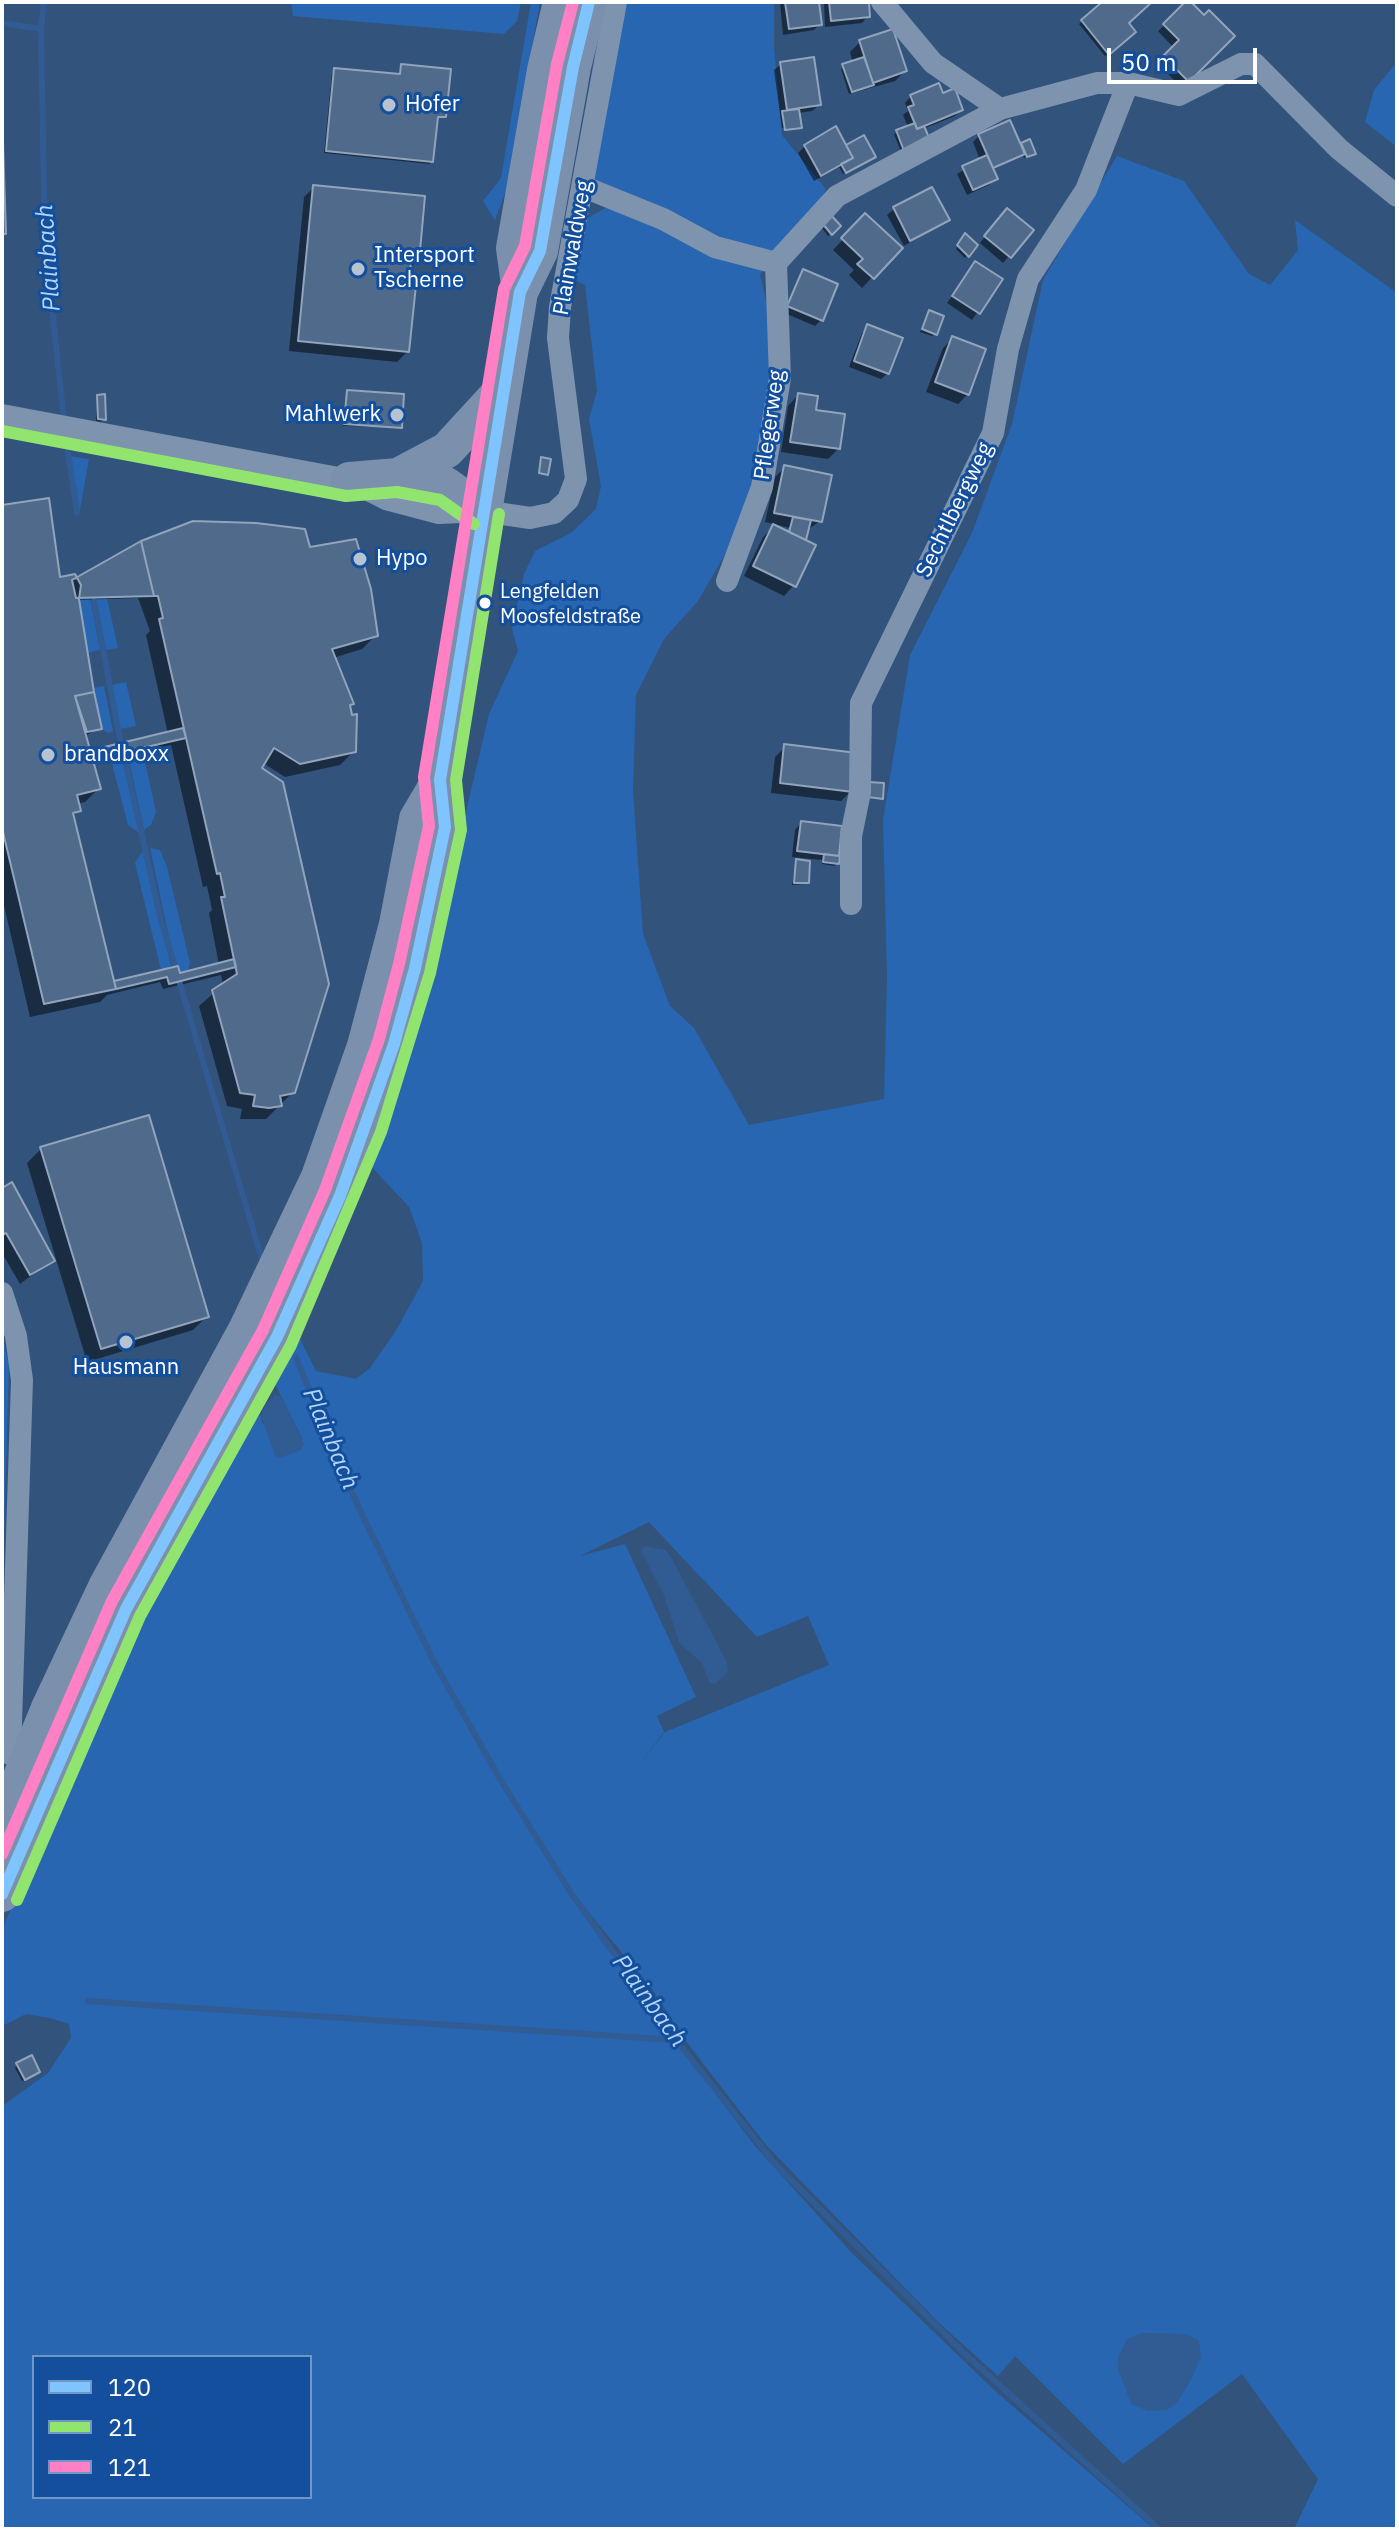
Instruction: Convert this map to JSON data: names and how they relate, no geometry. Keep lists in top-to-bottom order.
{
  "streets": {
    "street": ["Plainwaldweg", "Pflegerweg", "Sechtlbergweg"]
  },
  "water": ["Plainbach"],
  "places": [
    "Hofer",
    "Intersport Tscherne",
    "Mahlwerk",
    "Hypo",
    "Lengfelden Moosfeldstraße",
    "brandboxx",
    "Hausmann"
  ],
  "lines": ["transit line 120", "transit line 121", "transit line 21"],
  "legend": ["120", "21", "121"],
  "scale_bar": "50 m"
}
